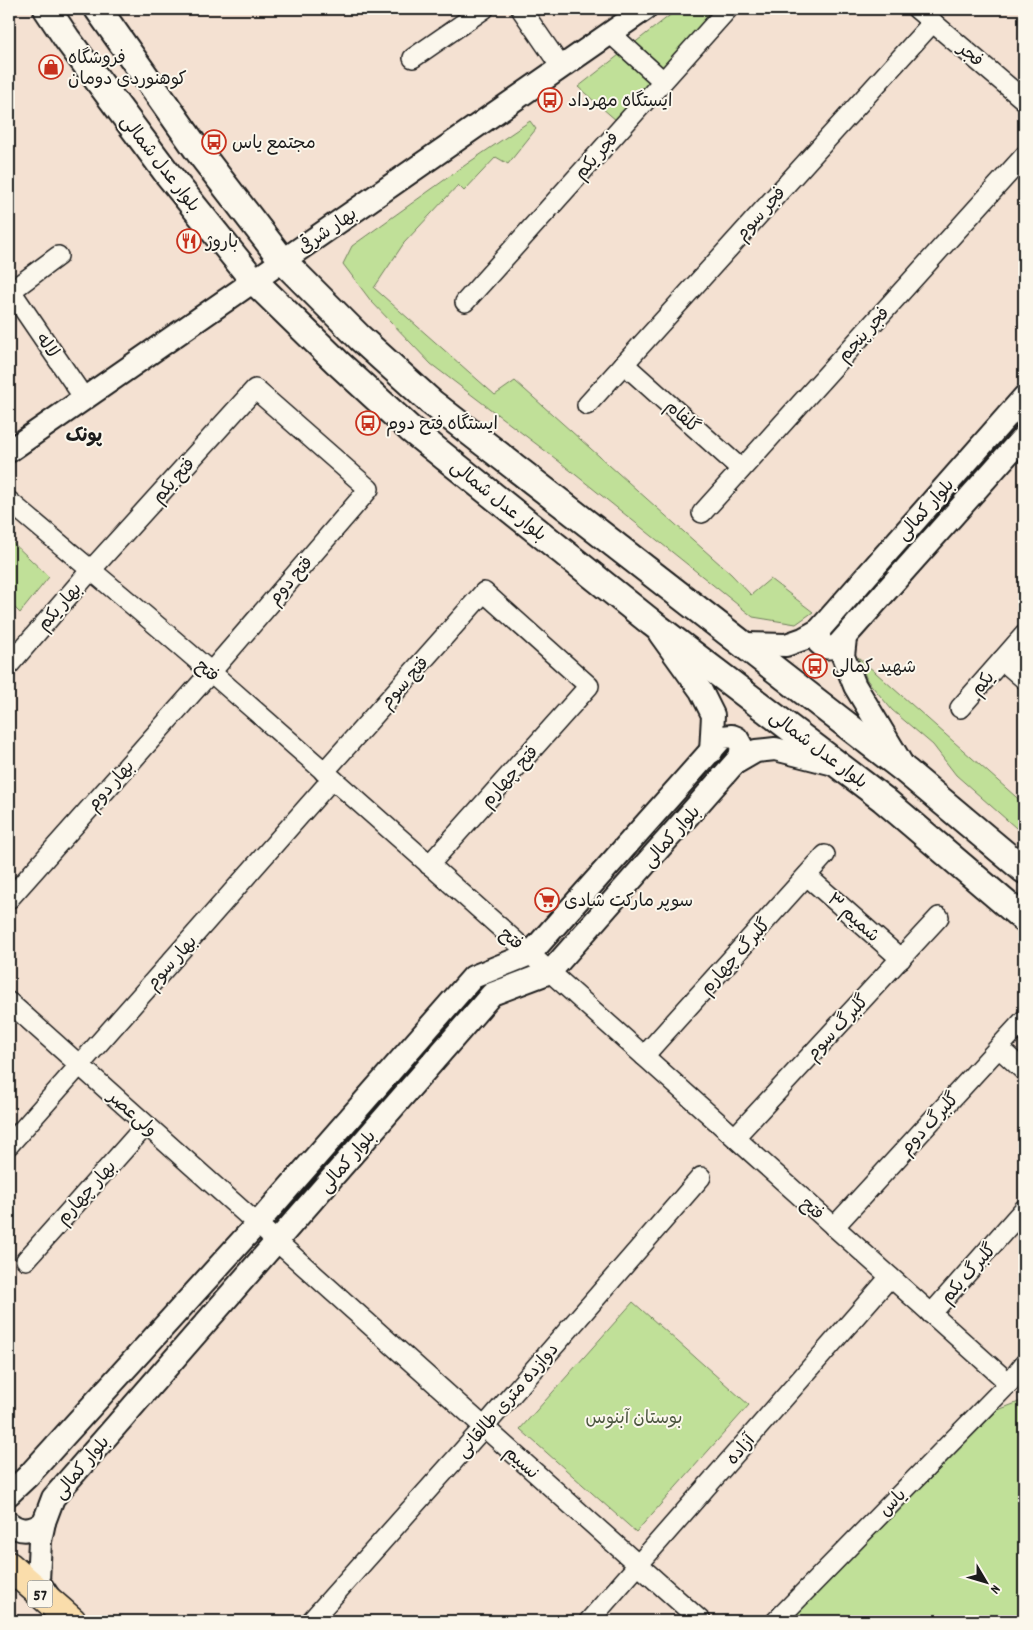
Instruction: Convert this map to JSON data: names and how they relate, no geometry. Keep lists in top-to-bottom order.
{
  "streets": {
    "highway": ["57"],
    "main road": ["بلوار عدل شمالی"],
    "street": [
      "فجر",
      "فجر یکم",
      "فجر سوم",
      "بهار شرقی",
      "فجر پنجم",
      "لاله",
      "گلفام",
      "فتح یکم",
      "بلوار کمالی",
      "فتح دوم",
      "بهار یکم",
      "فتح",
      "فتح سوم",
      "یکم",
      "فتح چهارم",
      "بهار دوم",
      "شمیم ۳",
      "گلبرگ چهارم",
      "بهار سوم",
      "گلبرگ سوم",
      "ولی‌عصر",
      "گلبرگ دوم",
      "بهار چهارم",
      "گلبرگ یکم",
      "دوازده متری طالقانی",
      "آزاده",
      "نسیم",
      "یاس"
    ]
  },
  "crossings": [
    ["فجر", "فجر سوم"],
    ["بلوار عدل شمالی", "بهار شرقی"],
    ["بلوار عدل شمالی", "بلوار کمالی"],
    ["فجر سوم", "گلفام"],
    ["بهار شرقی", "لاله"],
    ["فجر پنجم", "گلفام"],
    ["فتح یکم", "فتح دوم"],
    ["فتح یکم", "بهار یکم"],
    ["فتح یکم", "فتح"],
    ["بلوار کمالی", "فتح"],
    ["بلوار کمالی", "ولی‌عصر"],
    ["بلوار کمالی", "نسیم"],
    ["بلوار کمالی", "57"],
    ["فتح دوم", "فتح"],
    ["فتح دوم", "بهار دوم"],
    ["بهار یکم", "فتح"],
    ["فتح", "فتح سوم"],
    ["فتح", "فتح چهارم"],
    ["فتح", "بهار دوم"],
    ["فتح", "گلبرگ چهارم"],
    ["فتح", "بهار سوم"],
    ["فتح", "گلبرگ سوم"],
    ["فتح", "گلبرگ دوم"],
    ["فتح", "گلبرگ یکم"],
    ["فتح", "آزاده"],
    ["فتح", "یاس"],
    ["فتح سوم", "فتح چهارم"],
    ["فتح سوم", "بهار سوم"],
    ["شمیم ۳", "گلبرگ چهارم"],
    ["شمیم ۳", "گلبرگ سوم"],
    ["بهار سوم", "ولی‌عصر"],
    ["ولی‌عصر", "بهار چهارم"],
    ["ولی‌عصر", "نسیم"],
    ["دوازده متری طالقانی", "نسیم"],
    ["آزاده", "نسیم"]
  ],
  "districts": ["پونک"],
  "parks": ["بوستان آبنوس"],
  "places": {
    "shop": ["فروشگاه کوهنوردی دومان"],
    "bus stop": [
      "ایستگاه مهرداد",
      "مجتمع یاس",
      "ایستگاه فتح دوم",
      "شهید کمالی"
    ],
    "restaurant": ["باروژ"],
    "supermarket": ["سوپر مارکت شادی"]
  },
  "north": "bottom right"
}
